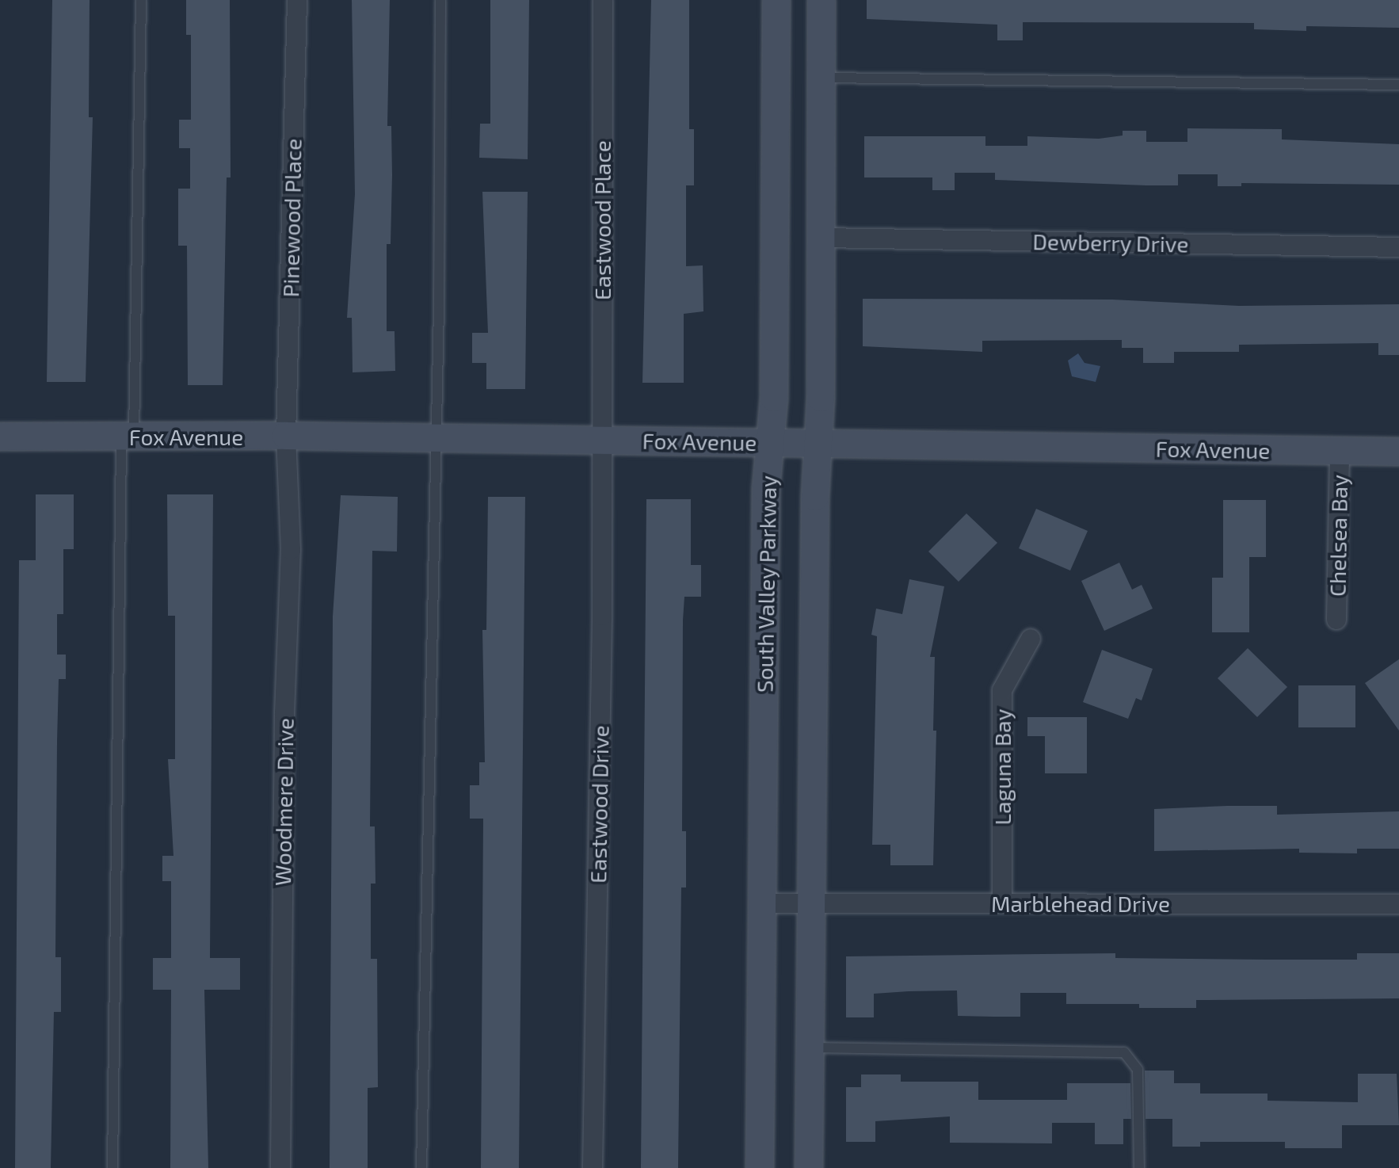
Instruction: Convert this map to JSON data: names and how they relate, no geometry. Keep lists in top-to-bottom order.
{
  "streets": {
    "main road": ["Fox Avenue", "South Valley Parkway"],
    "street": [
      "Pinewood Place",
      "Eastwood Place",
      "Dewberry Drive",
      "Chelsea Bay",
      "Laguna Bay",
      "Woodmere Drive",
      "Eastwood Drive",
      "Marblehead Drive"
    ]
  },
  "crossings": [
    ["Pinewood Place", "Fox Avenue"],
    ["Pinewood Place", "Woodmere Drive"],
    ["Eastwood Place", "Fox Avenue"],
    ["Eastwood Place", "Eastwood Drive"],
    ["Fox Avenue", "Chelsea Bay"],
    ["Fox Avenue", "South Valley Parkway"],
    ["Fox Avenue", "Woodmere Drive"],
    ["Fox Avenue", "Eastwood Drive"],
    ["South Valley Parkway", "Marblehead Drive"],
    ["Laguna Bay", "Marblehead Drive"]
  ]
}
